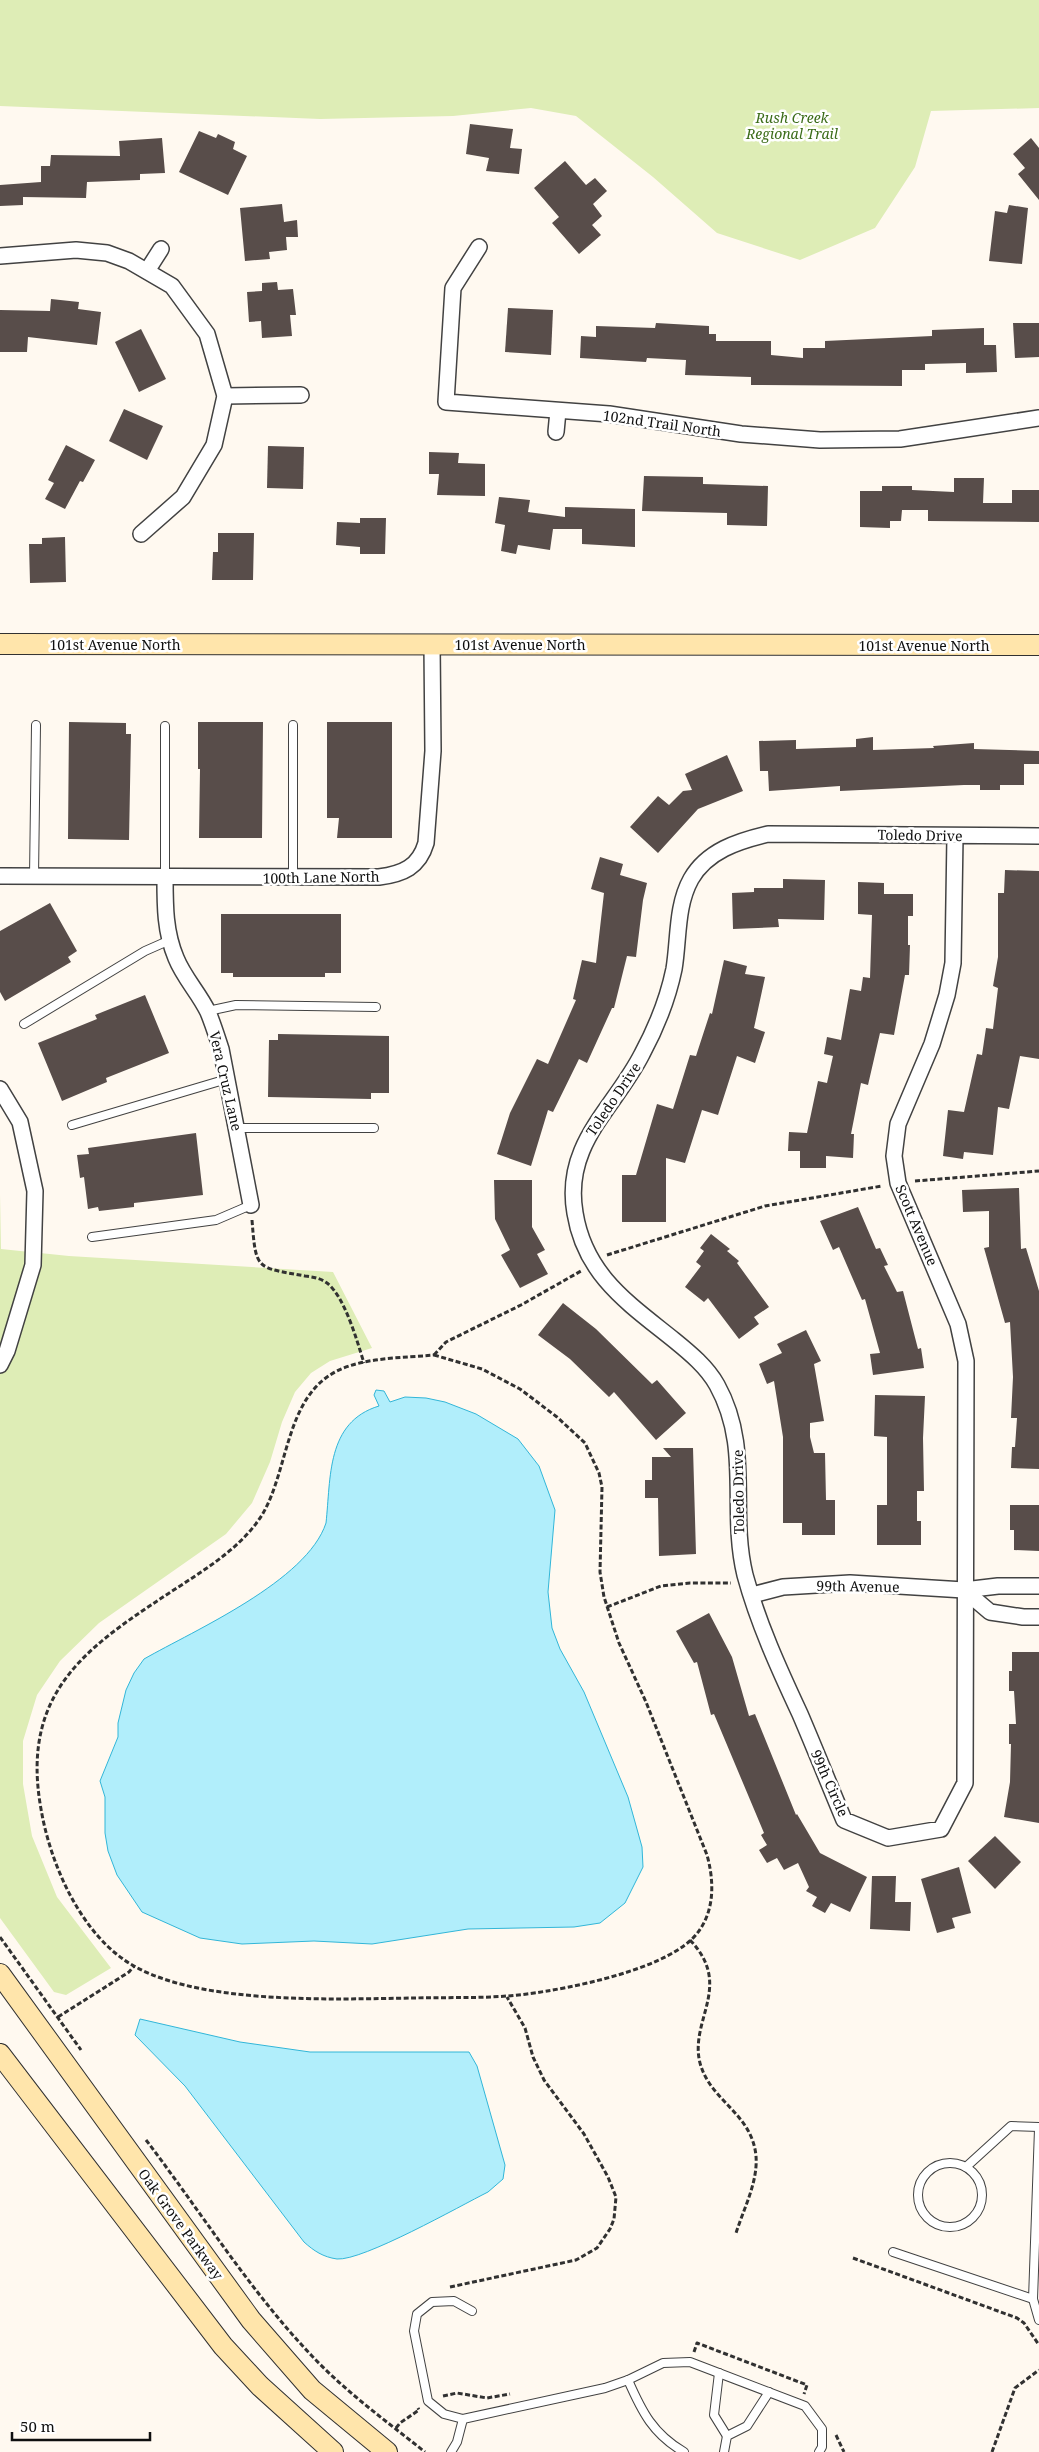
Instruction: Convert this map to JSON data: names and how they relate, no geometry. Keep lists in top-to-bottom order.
{
  "streets": {
    "street": [
      "102nd Trail North",
      "101st Avenue North",
      "Toledo Drive",
      "100th Lane North",
      "Vera Cruz Lane",
      "Scott Avenue",
      "99th Avenue",
      "99th Circle",
      "Oak Grove Parkway"
    ]
  },
  "crossings": [
    ["101st Avenue North", "100th Lane North"],
    ["Toledo Drive", "Scott Avenue"],
    ["Toledo Drive", "99th Avenue"],
    ["Toledo Drive", "99th Circle"],
    ["100th Lane North", "Vera Cruz Lane"],
    ["Scott Avenue", "99th Avenue"],
    ["Scott Avenue", "99th Circle"],
    ["99th Avenue", "99th Circle"]
  ],
  "parks": ["Rush Creek Regional Trail"],
  "scale_bar": "50 m"
}
